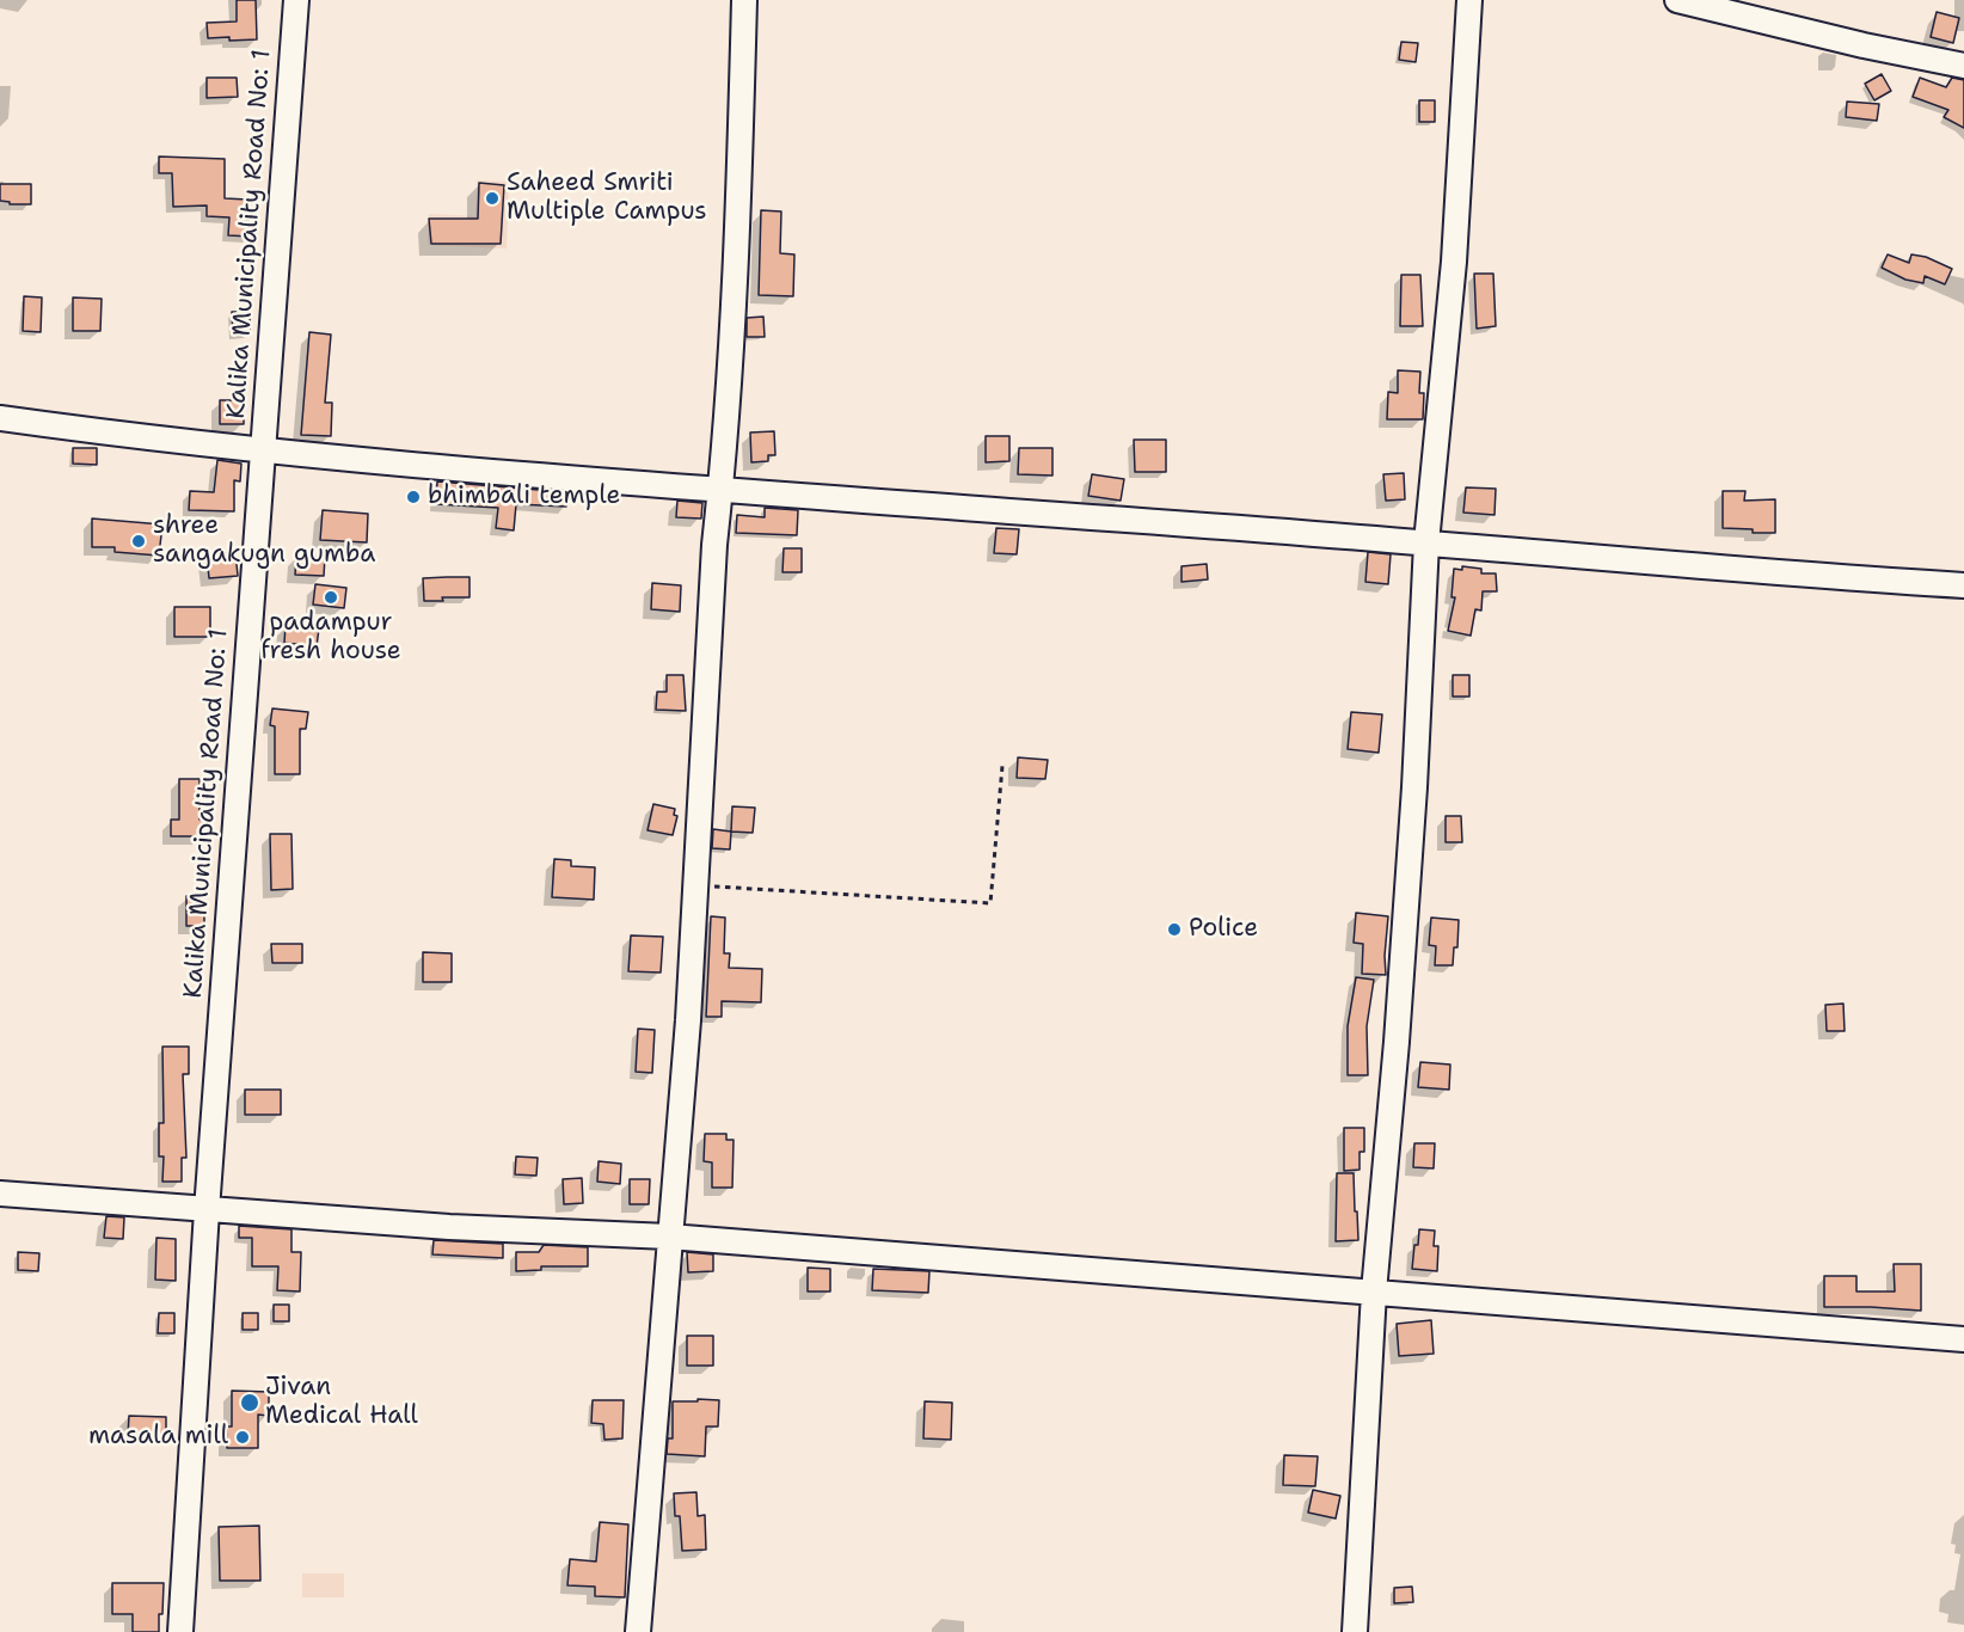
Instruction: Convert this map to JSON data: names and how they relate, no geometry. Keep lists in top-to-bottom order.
{
  "streets": {
    "street": ["Kalika Municipality Road No: 1"]
  },
  "places": [
    "Saheed Smriti Multiple Campus",
    "bhimbali temple",
    "shree sangakugn gumba",
    "padampur fresh house",
    "Police",
    "Jivan Medical Hall",
    "masala mill"
  ]
}
